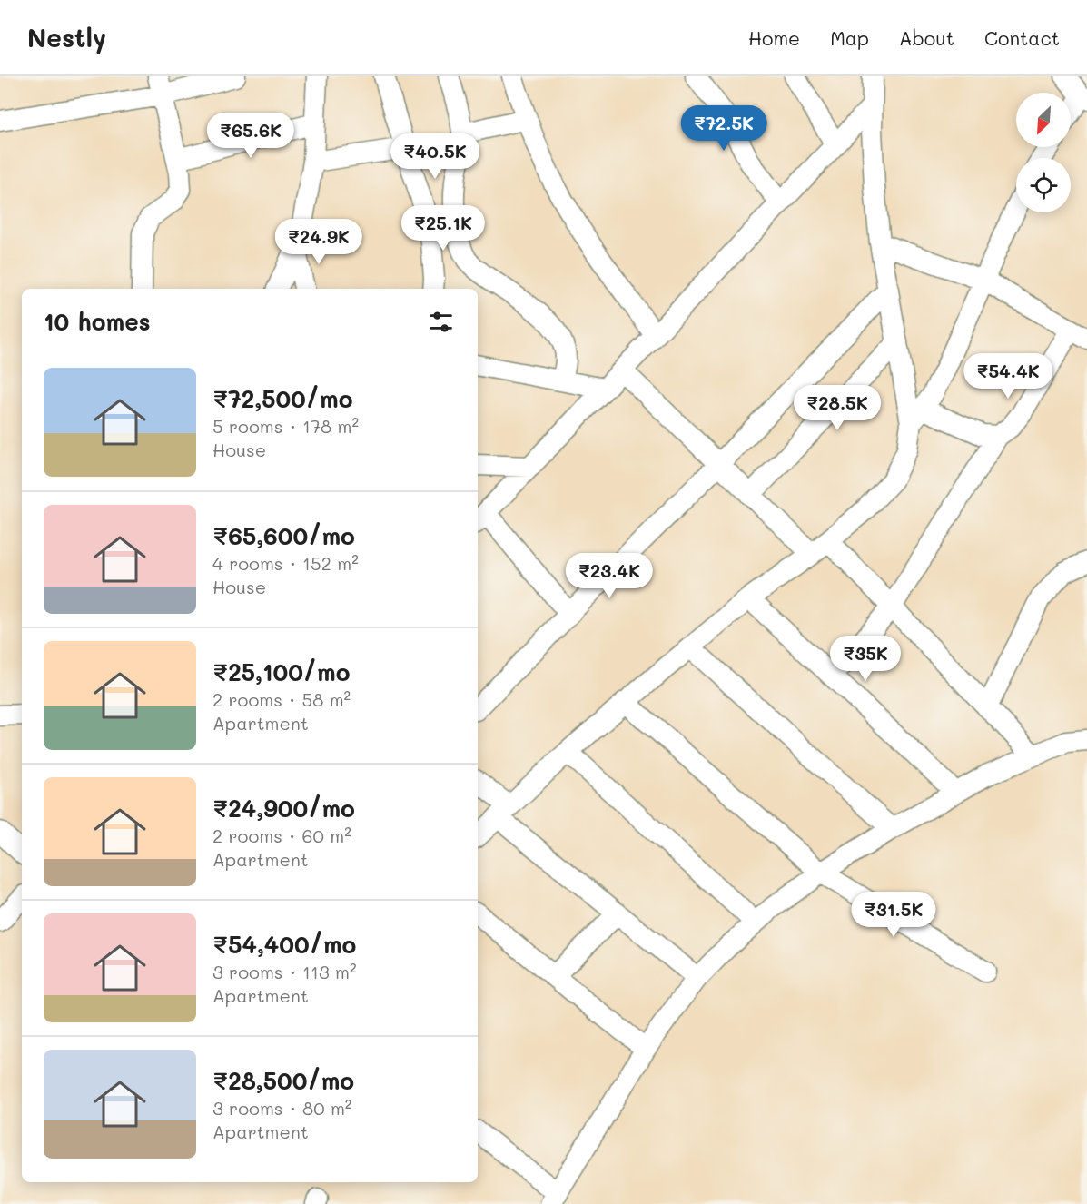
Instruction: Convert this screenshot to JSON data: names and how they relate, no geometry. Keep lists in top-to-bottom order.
{
  "north": "bottom left",
  "page": {
    "header": "Nestly",
    "nav": [
      "Home",
      "Map",
      "About",
      "Contact"
    ],
    "price": [
      "₹72.5K",
      "₹65.6K",
      "₹40.5K",
      "₹25.1K",
      "₹24.9K",
      "₹54.4K",
      "₹28.5K",
      "₹23.4K",
      "₹35K",
      "₹31.5K"
    ],
    "heading": "10 homes",
    "list": [
      {
        "name": "₹72,500/mo",
        "note": "5 rooms · 178 m² · House"
      },
      {
        "name": "₹65,600/mo",
        "note": "4 rooms · 152 m² · House"
      },
      {
        "name": "₹25,100/mo",
        "note": "2 rooms · 58 m² · Apartment"
      },
      {
        "name": "₹24,900/mo",
        "note": "2 rooms · 60 m² · Apartment"
      },
      {
        "name": "₹54,400/mo",
        "note": "3 rooms · 113 m² · Apartment"
      },
      {
        "name": "₹28,500/mo",
        "note": "3 rooms · 80 m² · Apartment"
      }
    ]
  }
}
